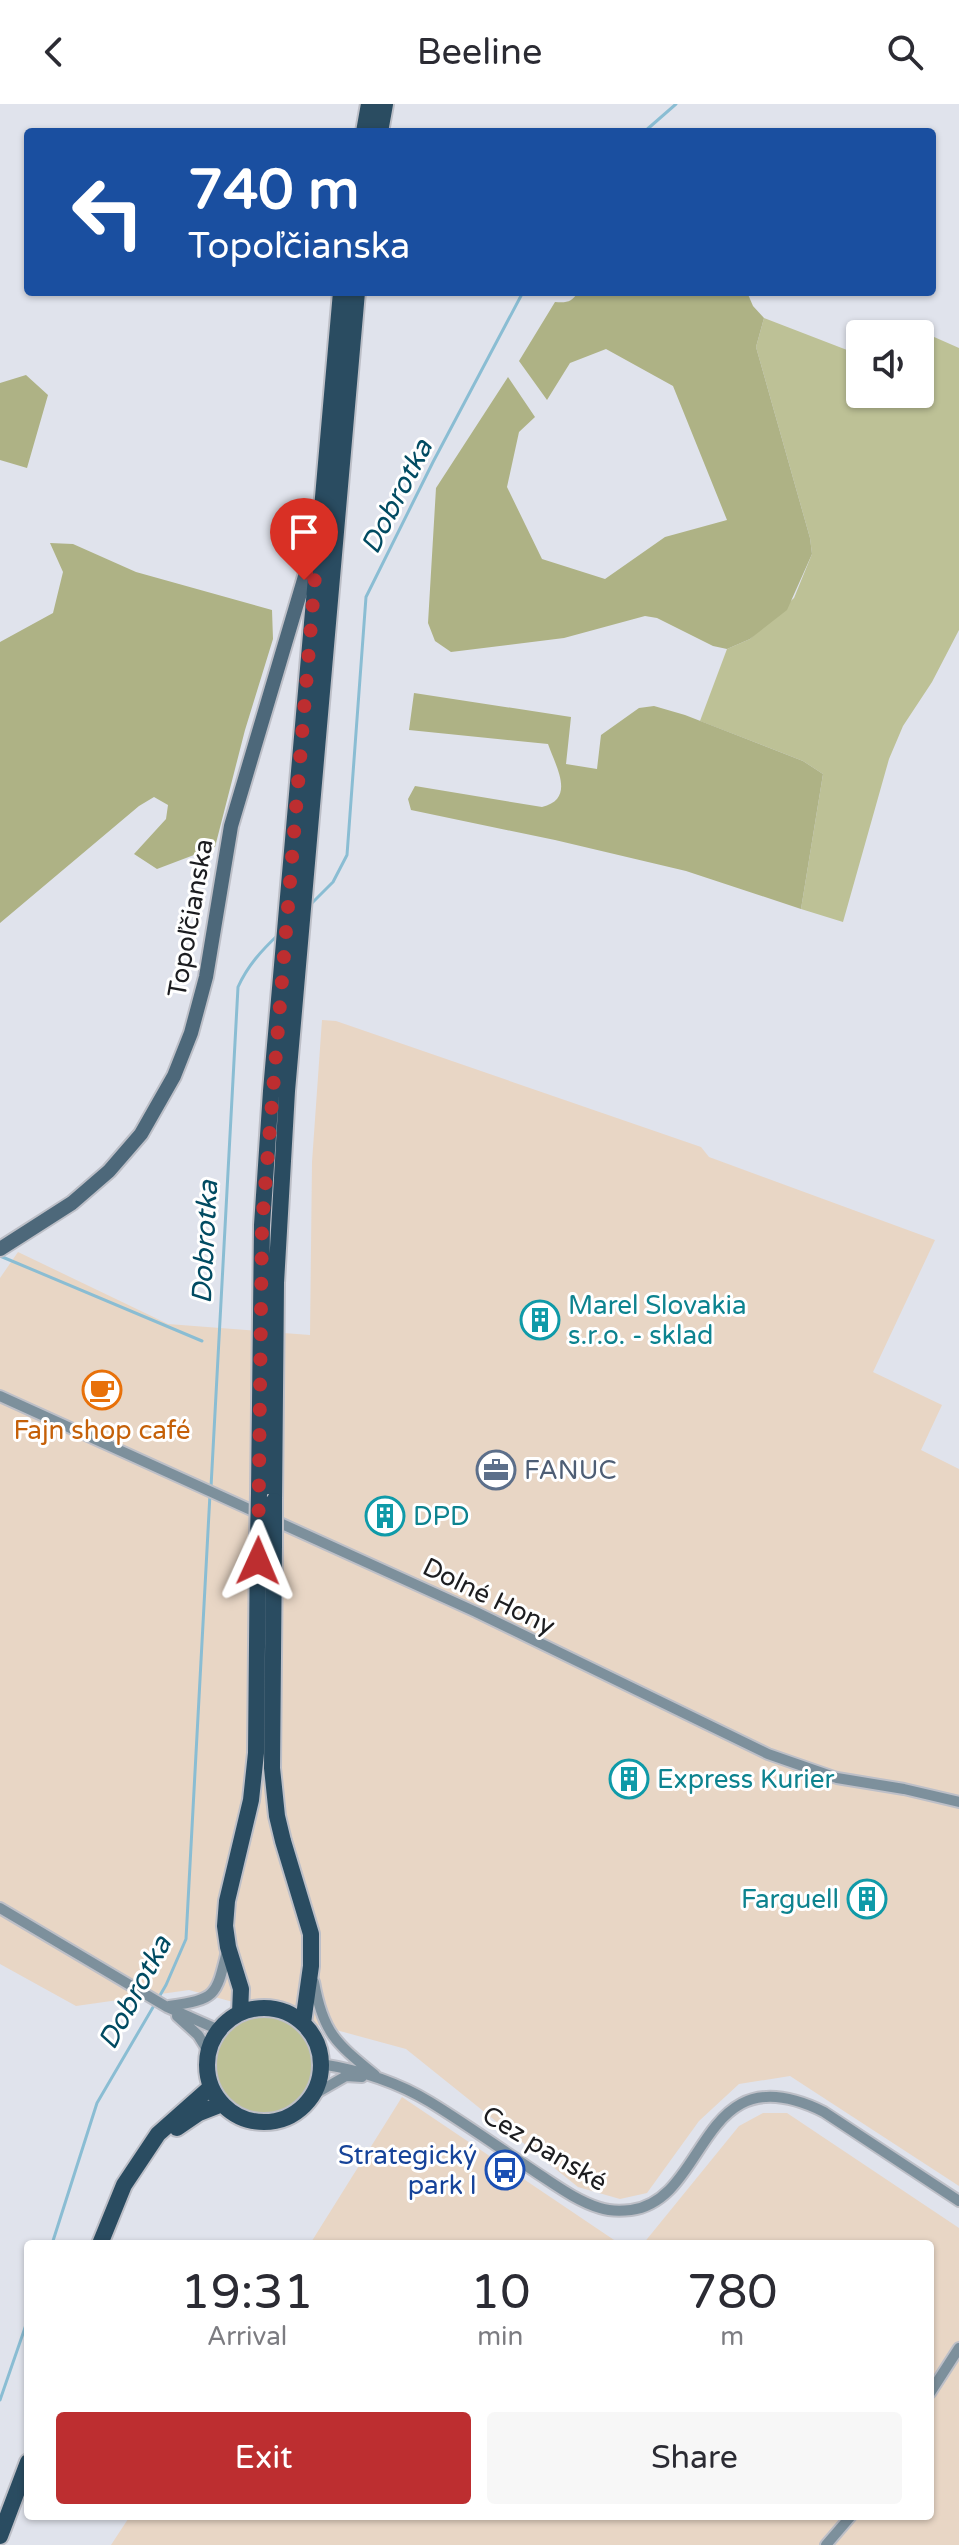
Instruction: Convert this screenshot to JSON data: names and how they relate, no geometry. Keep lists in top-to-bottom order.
{
  "streets": {
    "street": ["Topoľčianska", "Dolné Hony", "Cez panské"]
  },
  "water": ["Dobrotka"],
  "places": {
    "building": [
      "Marel Slovakia s.r.o. - sklad",
      "DPD",
      "Express Kurier",
      "Farguell"
    ],
    "cafe": ["Fajn shop café"],
    "office": ["FANUC"],
    "bus stop": ["Strategický park I"]
  },
  "page": {
    "header": "Beeline",
    "turn": ["740 m", "Topoľčianska"],
    "eta": [
      "19:31",
      "Arrival",
      "10",
      "min",
      "780",
      "m"
    ],
    "buttons": ["Exit", "Share"]
  }
}
